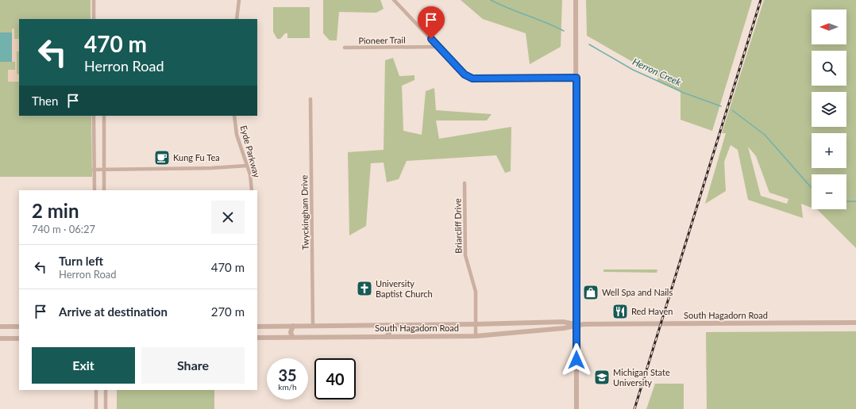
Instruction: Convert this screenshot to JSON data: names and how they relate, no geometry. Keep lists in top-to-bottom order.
{
  "streets": {
    "street": [
      "Pioneer Trail",
      "Eyde Parkway",
      "Twyckingham Drive",
      "Briarcliff Drive",
      "South Hagadorn Road"
    ]
  },
  "crossings": [
    ["Twyckingham Drive", "South Hagadorn Road"],
    ["Briarcliff Drive", "South Hagadorn Road"]
  ],
  "water": ["Herron Creek"],
  "places": {
    "cafe": ["Kung Fu Tea"],
    "church": ["University Baptist Church"],
    "shop": ["Well Spa and Nails"],
    "restaurant": ["Red Haven"],
    "school or university": ["Michigan State University"]
  },
  "north": "left",
  "page": {
    "map_buttons": ["+", "−"],
    "turn": ["470 m", "Herron Road"],
    "then": "Then",
    "heading": ["2 min", "740 m · 06:27"],
    "list": [
      {
        "name": "Turn left",
        "note": "Herron Road",
        "value": "470 m"
      },
      {
        "name": "Arrive at destination",
        "value": "270 m"
      }
    ],
    "buttons": ["Exit", "Share"],
    "speed": "35 km/h",
    "limit": "40"
  }
}
